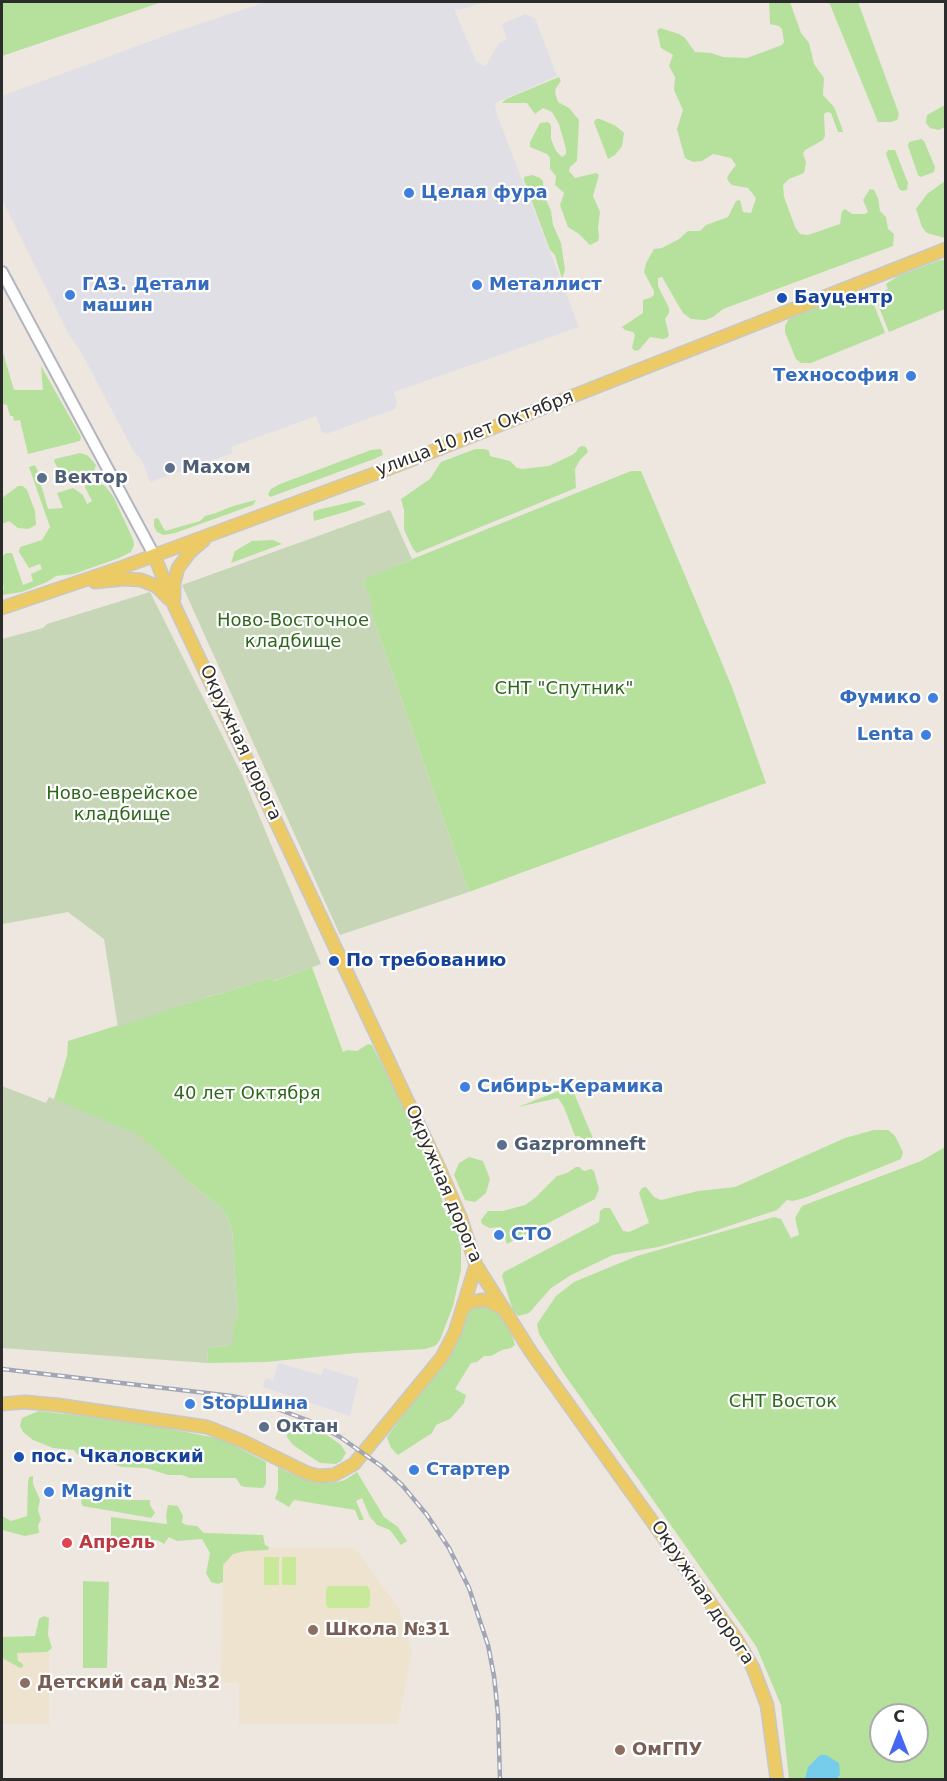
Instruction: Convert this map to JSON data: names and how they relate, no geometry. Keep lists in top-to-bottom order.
{
  "streets": {
    "main road": ["улица 10 лет Октября", "Окружная дорога"]
  },
  "crossings": [
    ["улица 10 лет Октября", "Окружная дорога"]
  ],
  "parks": [
    "Ново-Восточное кладбище",
    "СНТ \"Спутник\"",
    "Ново-еврейское кладбище",
    "40 лет Октября",
    "СНТ Восток"
  ],
  "places": [
    "Целая фура",
    "Металлист",
    "ГАЗ. Детали машин",
    "Бауцентр",
    "Технософия",
    "Махом",
    "Вектор",
    "Фумико",
    "Lenta",
    "По требованию",
    "Сибирь-Керамика",
    "Gazpromneft",
    "СТО",
    "StopШина",
    "Октан",
    "пос. Чкаловский",
    "Стартер",
    "Magnit",
    "Апрель",
    "Школа №31",
    "Детский сад №32",
    "ОмГПУ"
  ],
  "north": "top"
}
